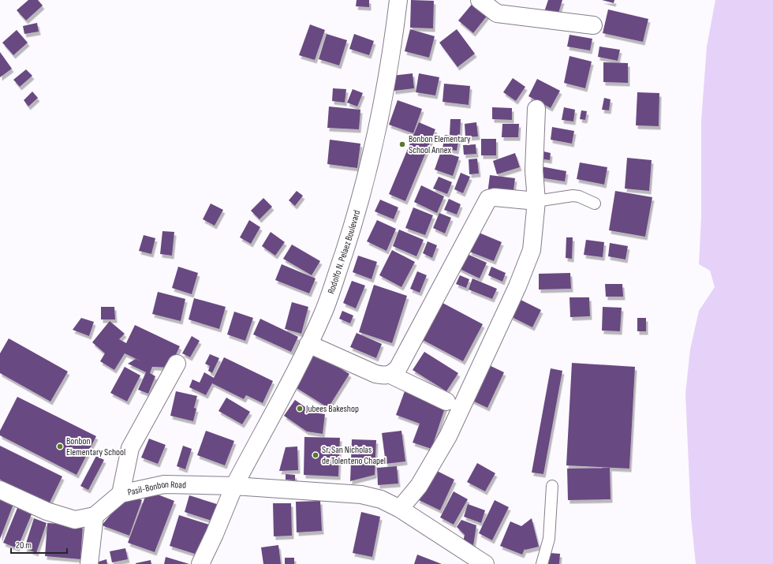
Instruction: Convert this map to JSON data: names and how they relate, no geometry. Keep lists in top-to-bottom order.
{
  "streets": {
    "street": ["Rodolfo N. Pelaez Boulevard", "Pasil-Bonbon Road"]
  },
  "crossings": [
    ["Rodolfo N. Pelaez Boulevard", "Pasil-Bonbon Road"]
  ],
  "places": [
    "Bonbon Elementary School Annex",
    "Jubees Bakeshop",
    "Bonbon Elementary School",
    "Sr. San Nicholas de Tolenteno Chapel"
  ],
  "scale_bar": "20 m"
}
